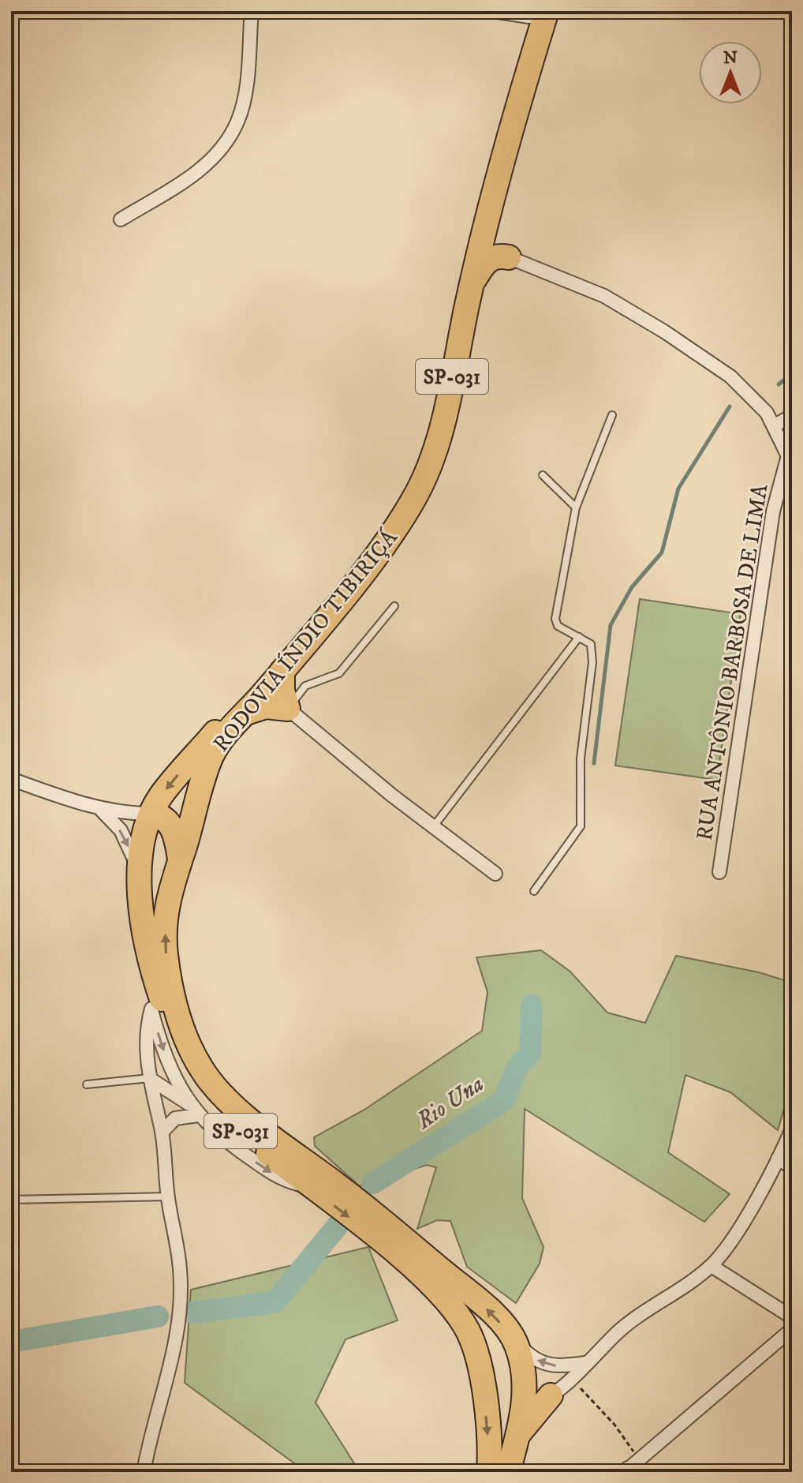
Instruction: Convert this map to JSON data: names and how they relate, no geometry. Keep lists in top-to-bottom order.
{
  "streets": {
    "highway": ["SP-031", "RODOVIA ÍNDIO TIBIRIÇÁ"],
    "street": ["RUA ANTÔNIO BARBOSA DE LIMA"]
  },
  "water": ["Rio Una"],
  "north": "top"
}
